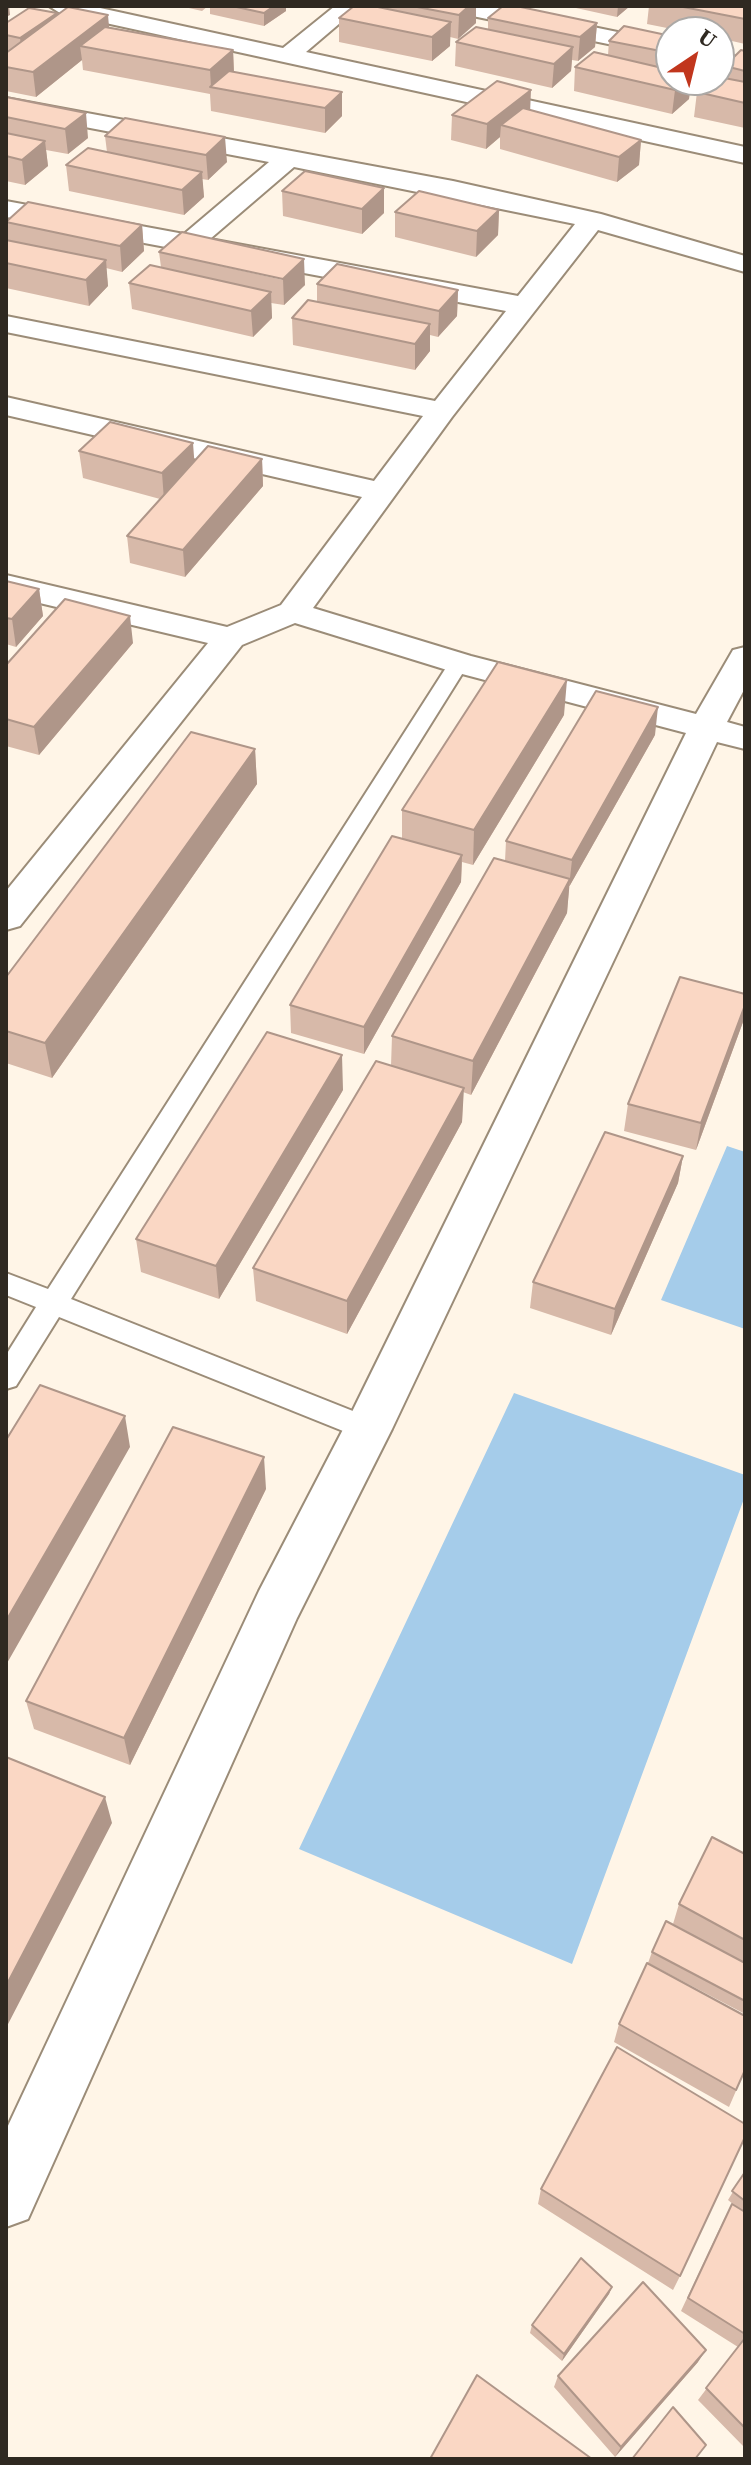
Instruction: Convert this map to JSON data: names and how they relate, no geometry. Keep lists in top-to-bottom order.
{
  "north": "top right"
}
